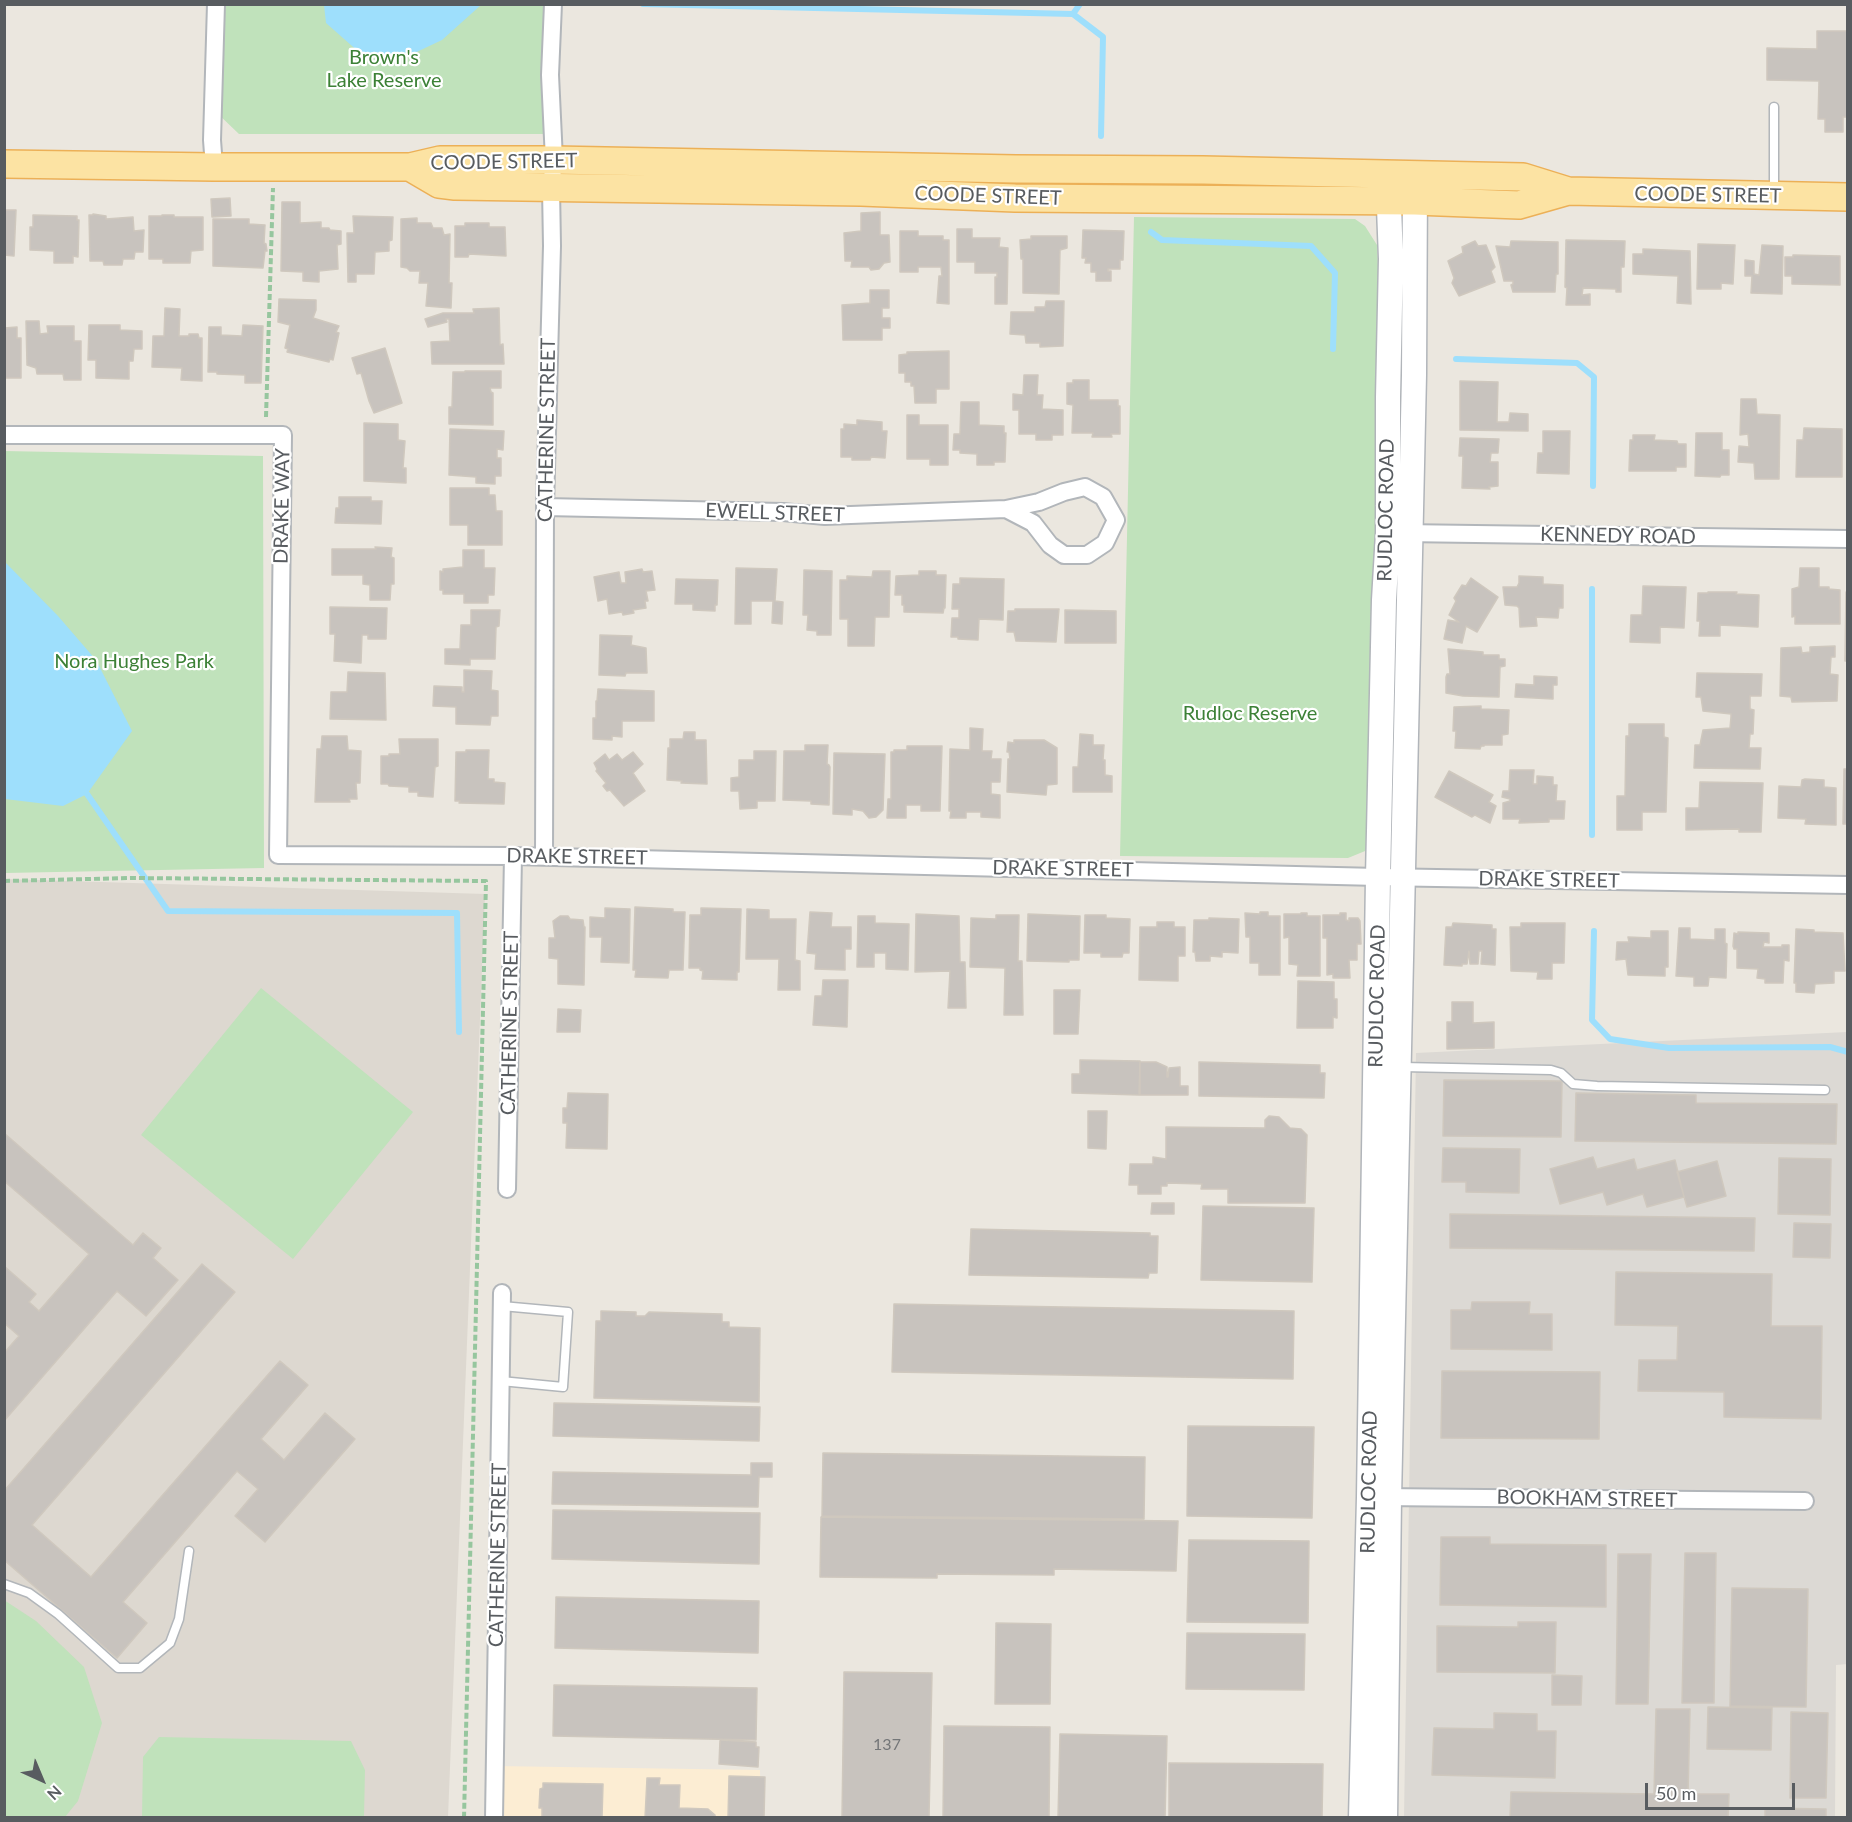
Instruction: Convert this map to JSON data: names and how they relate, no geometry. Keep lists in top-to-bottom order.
{
  "streets": {
    "main road": ["COODE STREET", "RUDLOC ROAD"],
    "street": [
      "CATHERINE STREET",
      "DRAKE WAY",
      "EWELL STREET",
      "KENNEDY ROAD",
      "DRAKE STREET",
      "BOOKHAM STREET"
    ]
  },
  "crossings": [
    ["COODE STREET", "CATHERINE STREET"],
    ["COODE STREET", "RUDLOC ROAD"],
    ["CATHERINE STREET", "EWELL STREET"],
    ["CATHERINE STREET", "DRAKE STREET"],
    ["DRAKE WAY", "DRAKE STREET"],
    ["RUDLOC ROAD", "KENNEDY ROAD"],
    ["RUDLOC ROAD", "DRAKE STREET"],
    ["RUDLOC ROAD", "BOOKHAM STREET"]
  ],
  "parks": ["Brown's Lake Reserve", "Nora Hughes Park", "Rudloc Reserve"],
  "house_numbers": ["137"],
  "scale_bar": "50 m",
  "north": "bottom right"
}
